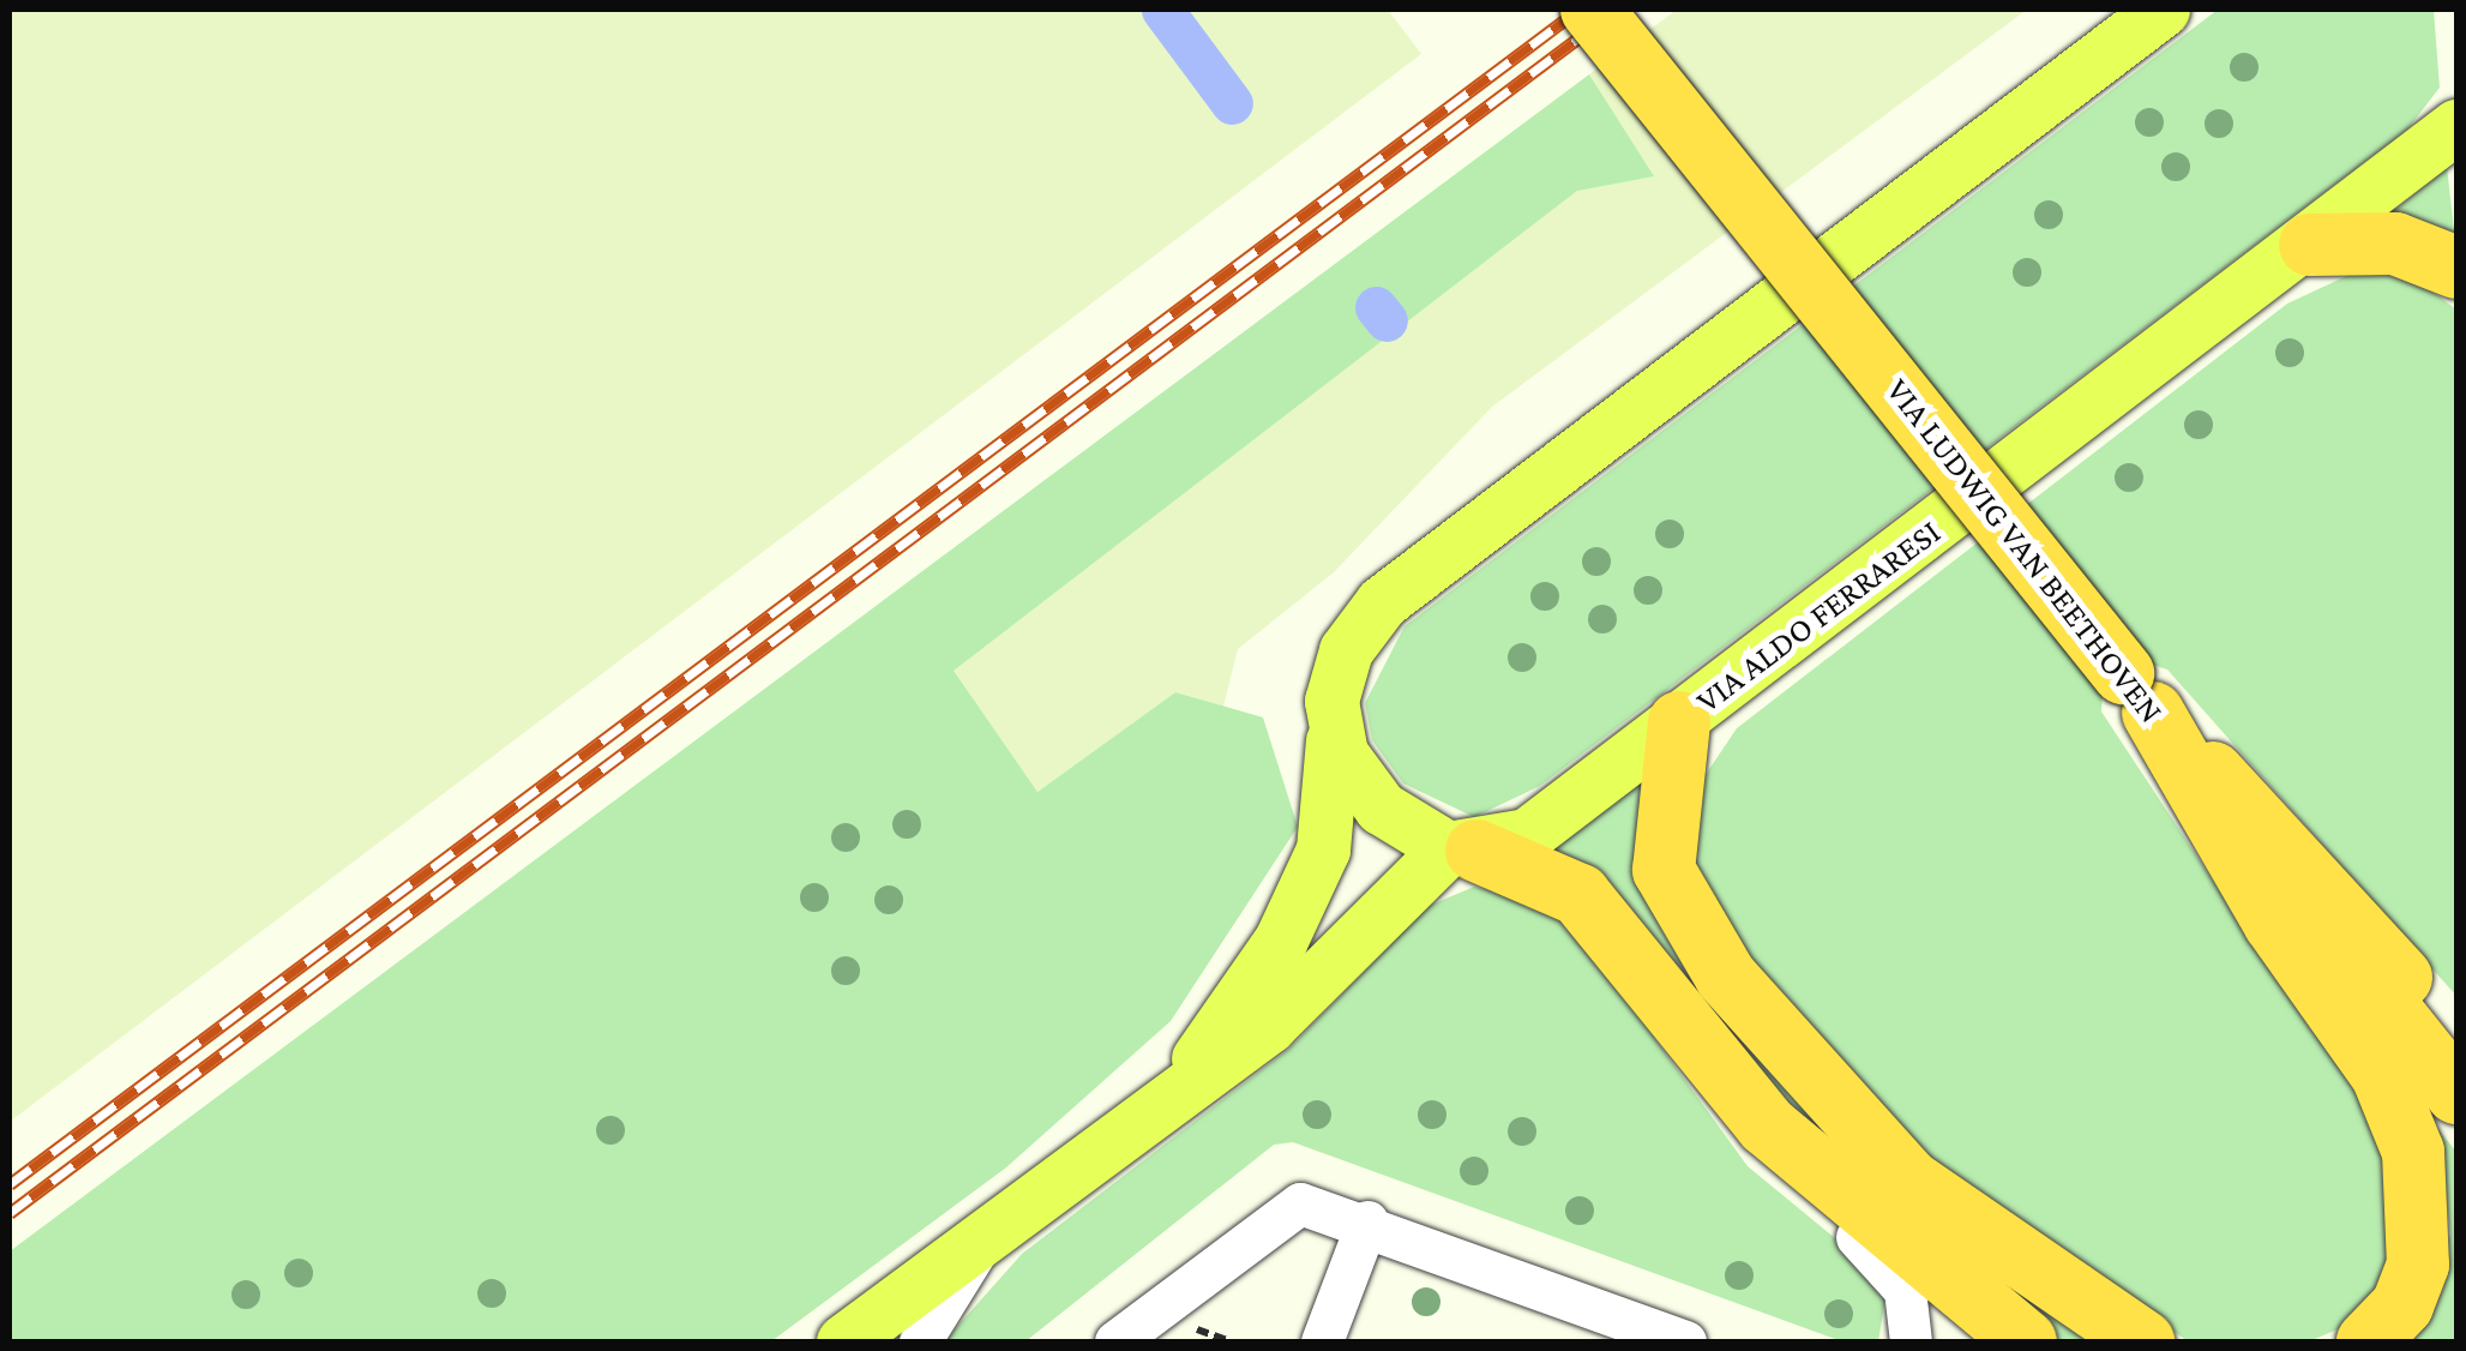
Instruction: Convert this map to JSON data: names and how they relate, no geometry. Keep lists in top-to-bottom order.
{
  "streets": {
    "highway": ["VIA LUDWIG VAN BEETHOVEN"],
    "main road": ["VIA ALDO FERRARESI"]
  }
}
